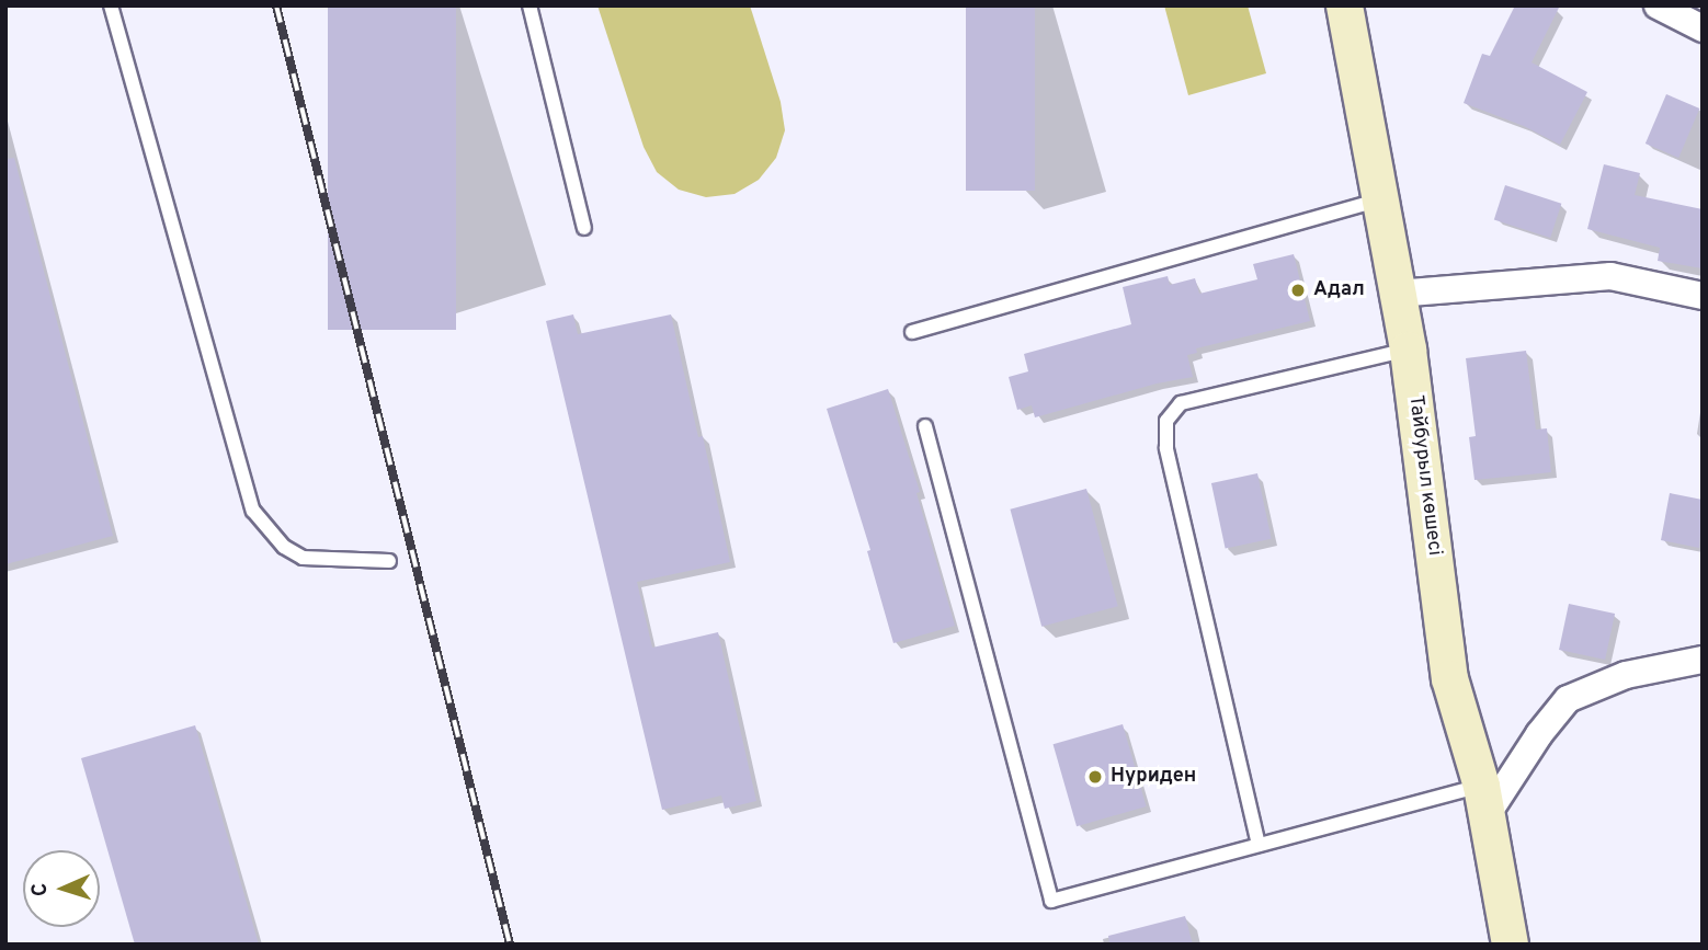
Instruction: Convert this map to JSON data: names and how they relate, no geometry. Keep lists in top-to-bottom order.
{
  "streets": {
    "main road": ["Тайбурыл көшесі"]
  },
  "places": ["Адал", "Нуриден"],
  "north": "left"
}
